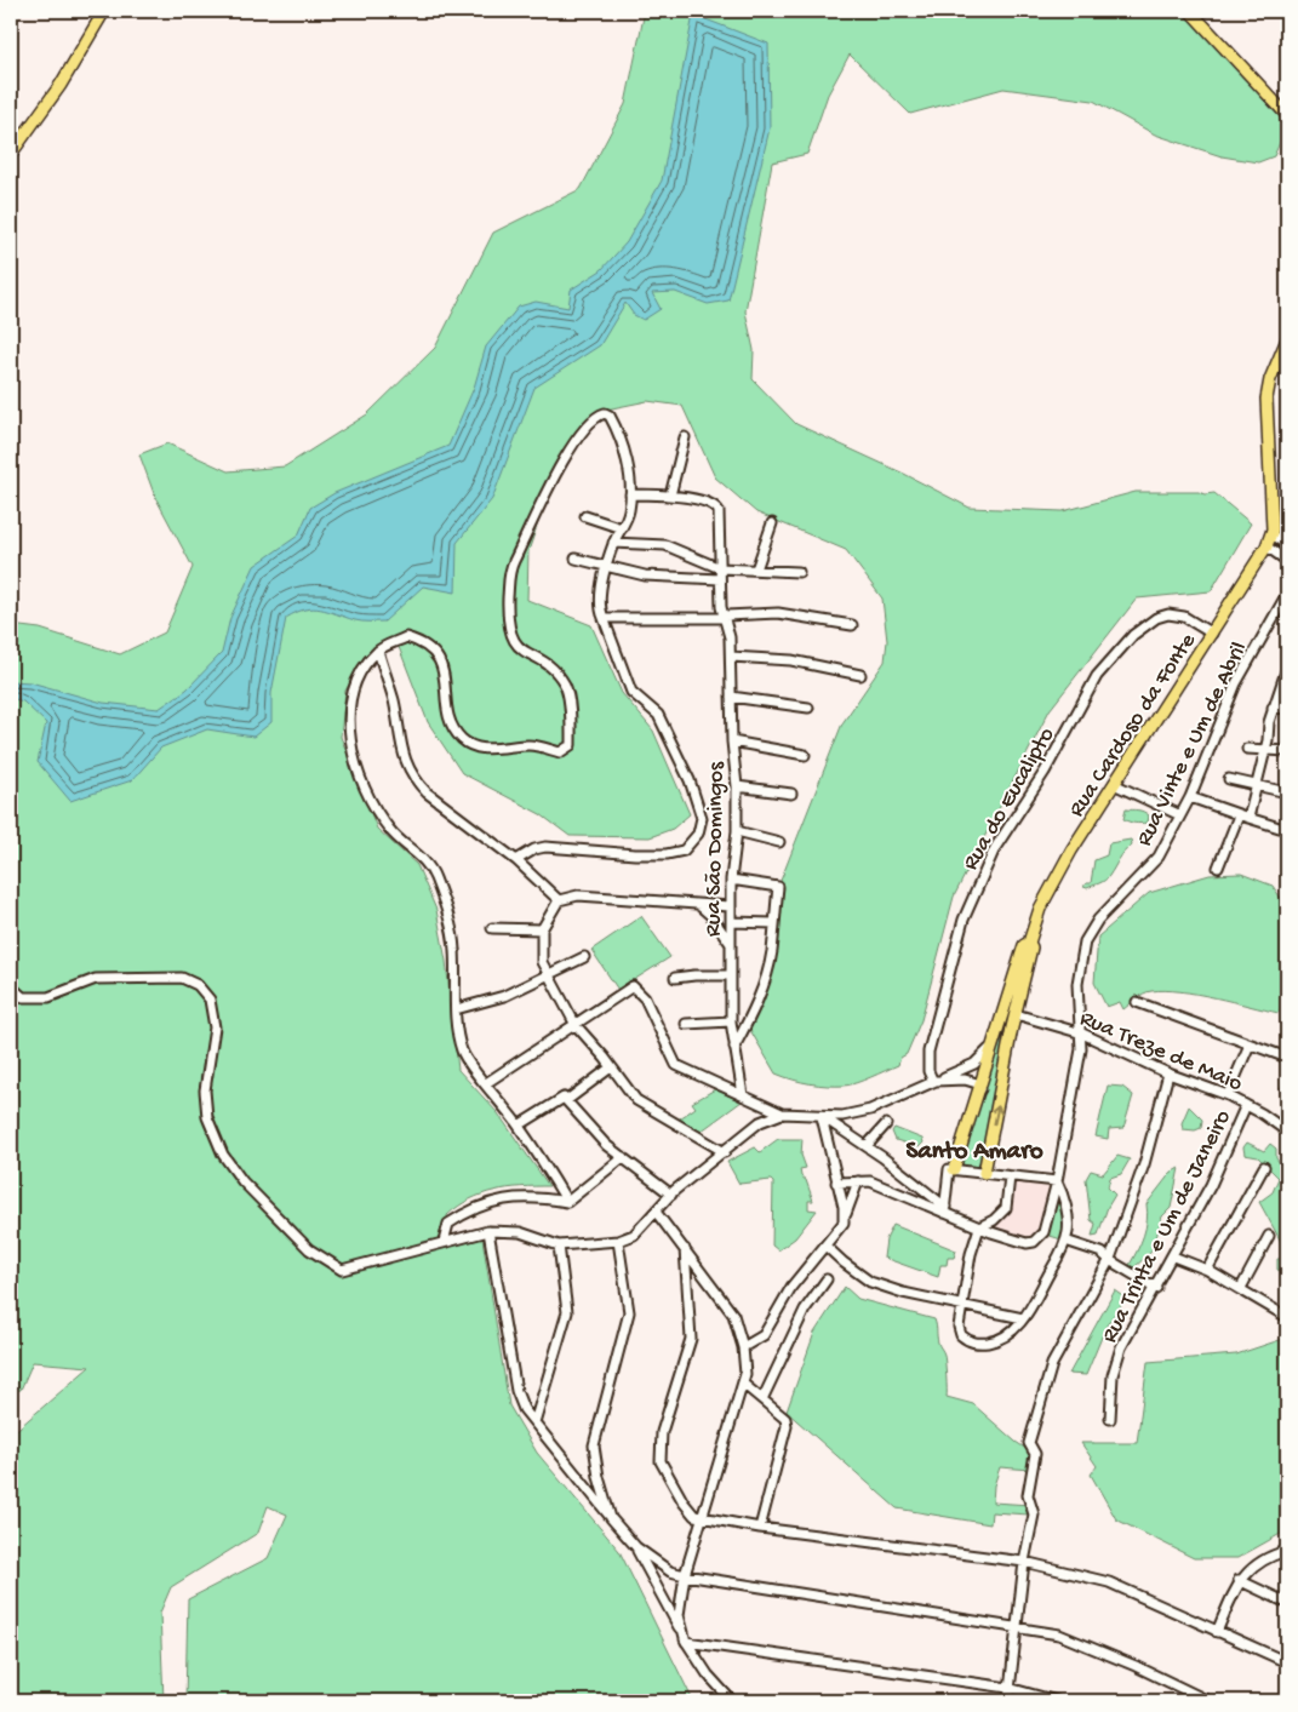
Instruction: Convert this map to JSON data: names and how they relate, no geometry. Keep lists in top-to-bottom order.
{
  "streets": {
    "main road": ["Rua Cardoso da Fonte"],
    "street": [
      "Rua Vinte e Um de Abril",
      "Rua do Eucalipto",
      "Rua São Domingos",
      "Rua Treze de Maio",
      "Rua Trinta e Um de Janeiro"
    ]
  },
  "crossings": [
    ["Rua Cardoso da Fonte", "Rua do Eucalipto"],
    ["Rua Cardoso da Fonte", "Rua Treze de Maio"],
    ["Rua Vinte e Um de Abril", "Rua Treze de Maio"],
    ["Rua Treze de Maio", "Rua Trinta e Um de Janeiro"]
  ],
  "districts": ["Santo Amaro"]
}
